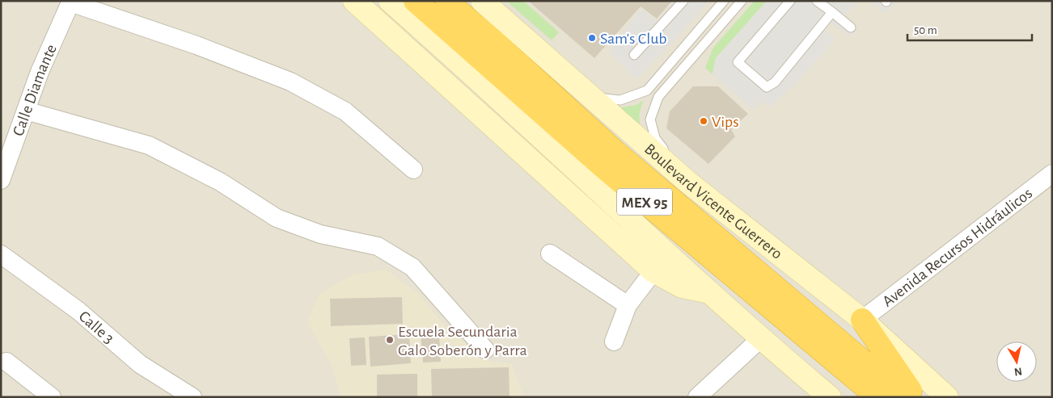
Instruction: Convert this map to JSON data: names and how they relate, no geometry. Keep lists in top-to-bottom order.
{
  "streets": {
    "highway": ["Boulevard Vicente Guerrero", "MEX 95"],
    "street": ["Calle Diamante", "Avenida Recursos Hidráulicos", "Calle 3"]
  },
  "crossings": [
    ["Boulevard Vicente Guerrero", "Avenida Recursos Hidráulicos"]
  ],
  "places": ["Sam's Club", "Vips", "Escuela Secundaria Galo Soberón y Parra"],
  "scale_bar": "50 m",
  "north": "bottom"
}
